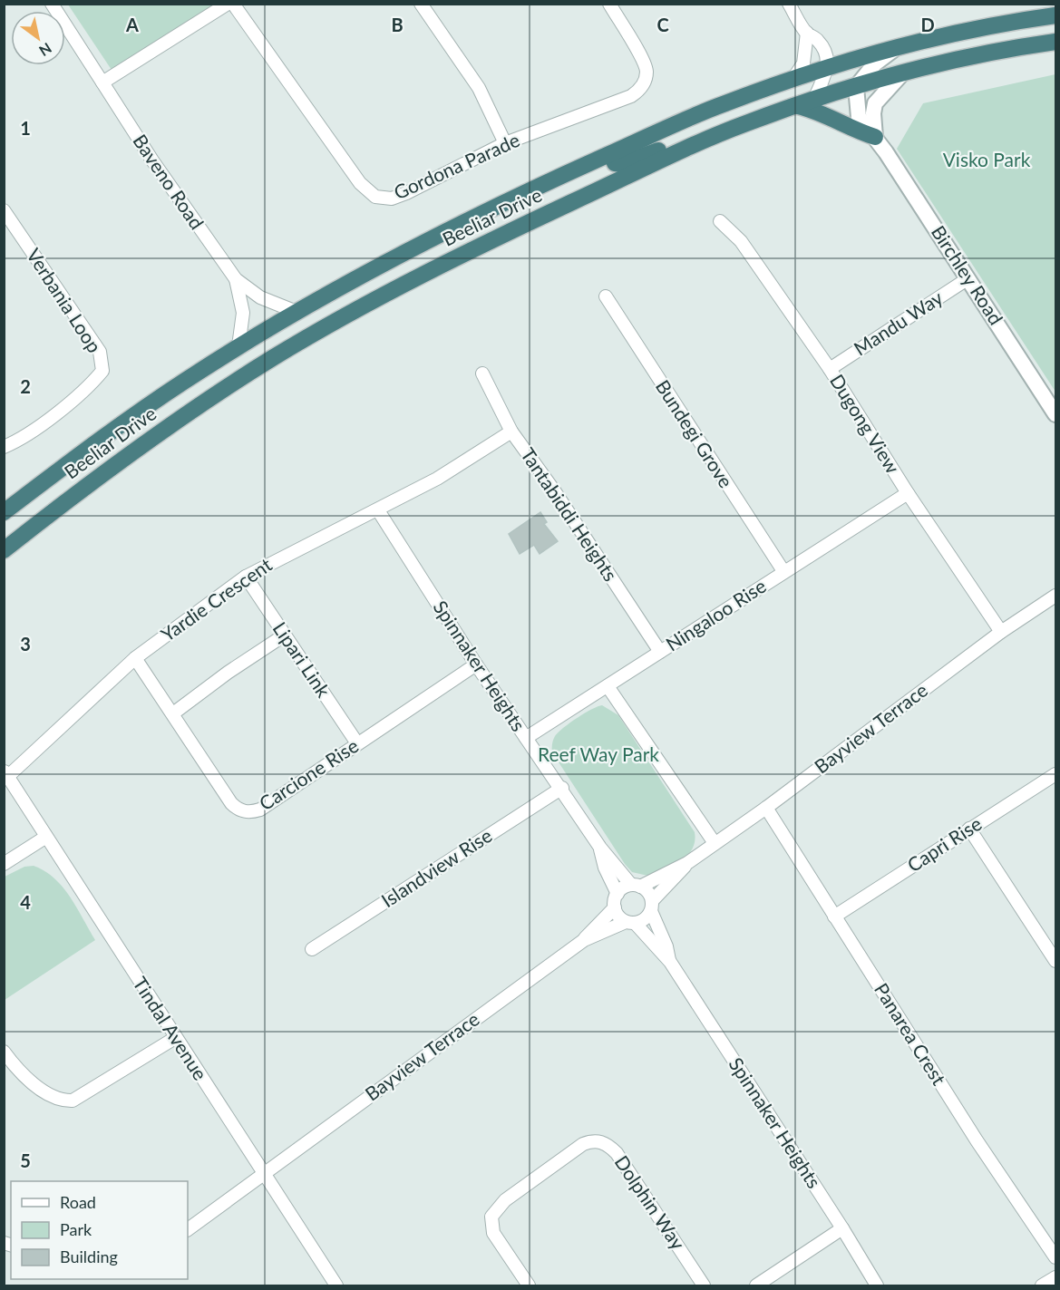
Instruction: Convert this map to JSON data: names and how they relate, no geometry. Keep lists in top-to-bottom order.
{
  "streets": {
    "highway": ["Beeliar Drive"],
    "street": [
      "Gordona Parade",
      "Baveno Road",
      "Birchley Road",
      "Verbania Loop",
      "Mandu Way",
      "Dugong View",
      "Bundegi Grove",
      "Tantabiddi Heights",
      "Yardie Crescent",
      "Ningaloo Rise",
      "Lipari Link",
      "Spinnaker Heights",
      "Bayview Terrace",
      "Carcione Rise",
      "Capri Rise",
      "Islandview Rise",
      "Tindal Avenue",
      "Panarea Crest",
      "Dolphin Way"
    ]
  },
  "crossings": [
    ["Baveno Road", "Beeliar Drive"],
    ["Beeliar Drive", "Birchley Road"],
    ["Birchley Road", "Mandu Way"],
    ["Mandu Way", "Dugong View"],
    ["Dugong View", "Ningaloo Rise"],
    ["Dugong View", "Bayview Terrace"],
    ["Bundegi Grove", "Ningaloo Rise"],
    ["Tantabiddi Heights", "Yardie Crescent"],
    ["Tantabiddi Heights", "Ningaloo Rise"],
    ["Yardie Crescent", "Lipari Link"],
    ["Yardie Crescent", "Spinnaker Heights"],
    ["Yardie Crescent", "Carcione Rise"],
    ["Yardie Crescent", "Tindal Avenue"],
    ["Ningaloo Rise", "Spinnaker Heights"],
    ["Lipari Link", "Carcione Rise"],
    ["Spinnaker Heights", "Bayview Terrace"],
    ["Spinnaker Heights", "Carcione Rise"],
    ["Spinnaker Heights", "Islandview Rise"],
    ["Bayview Terrace", "Tindal Avenue"],
    ["Bayview Terrace", "Panarea Crest"],
    ["Capri Rise", "Panarea Crest"]
  ],
  "parks": ["Visko Park", "Reef Way Park"],
  "legend": ["Road", "Park", "Building"],
  "north": "bottom right",
  "grid": {
    "columns": [
      "A",
      "B",
      "C",
      "D"
    ],
    "rows": [
      "1",
      "2",
      "3",
      "4",
      "5"
    ]
  }
}
